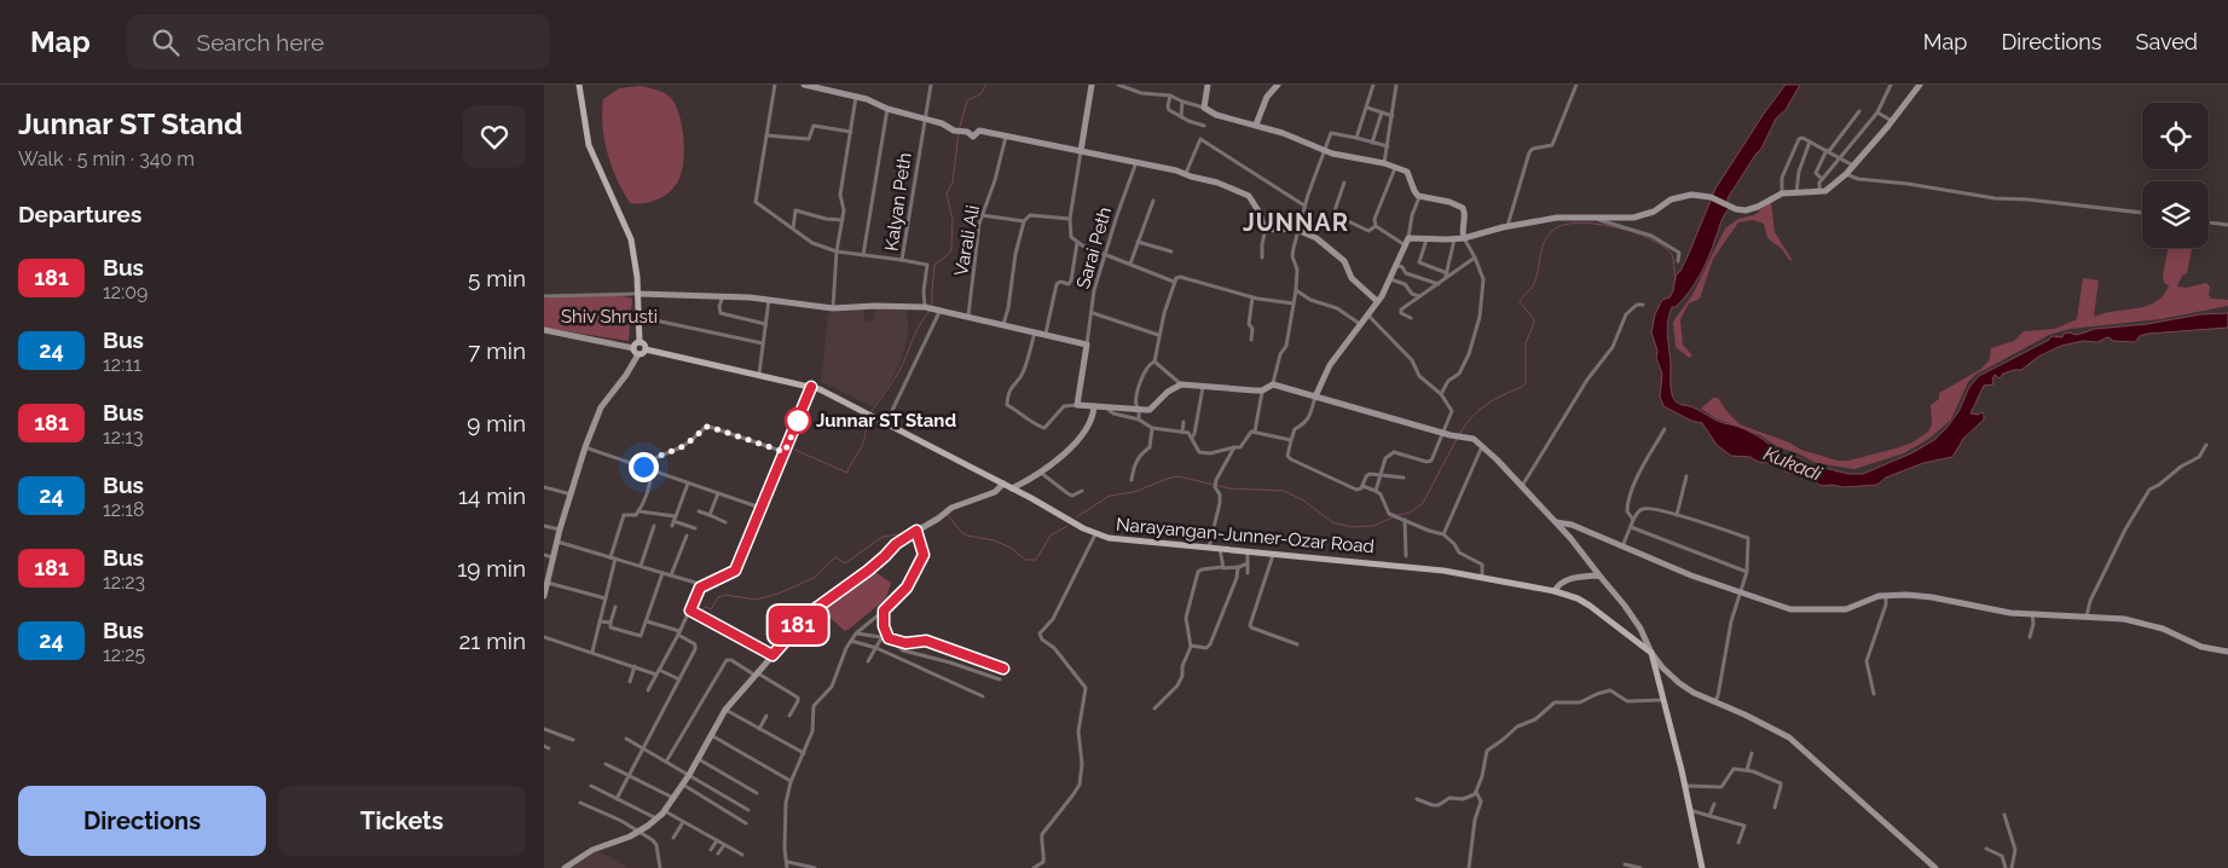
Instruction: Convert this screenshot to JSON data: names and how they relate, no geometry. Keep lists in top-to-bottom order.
{
  "streets": {
    "main road": ["Narayangan-Junner-Ozar Road"],
    "street": ["Kalyan Peth", "Varali Ali", "Sarai Peth"]
  },
  "districts": ["JUNNAR"],
  "water": ["Kukadi"],
  "parks": ["Shiv Shrusti"],
  "places": ["Junnar ST Stand"],
  "lines": ["bus line 181"],
  "page": {
    "header": "Map",
    "search": "Search here",
    "nav": ["Map", "Directions", "Saved"],
    "heading": [
      ["Junnar ST Stand", "Walk · 5 min · 340 m"],
      "Departures"
    ],
    "on_map": "181",
    "list": [
      {
        "mark": "181",
        "name": "Bus",
        "note": "12:09",
        "value": "5 min"
      },
      {
        "mark": "24",
        "name": "Bus",
        "note": "12:11",
        "value": "7 min"
      },
      {
        "mark": "181",
        "name": "Bus",
        "note": "12:13",
        "value": "9 min"
      },
      {
        "mark": "24",
        "name": "Bus",
        "note": "12:18",
        "value": "14 min"
      },
      {
        "mark": "181",
        "name": "Bus",
        "note": "12:23",
        "value": "19 min"
      },
      {
        "mark": "24",
        "name": "Bus",
        "note": "12:25",
        "value": "21 min"
      }
    ],
    "buttons": ["Directions", "Tickets"]
  }
}
